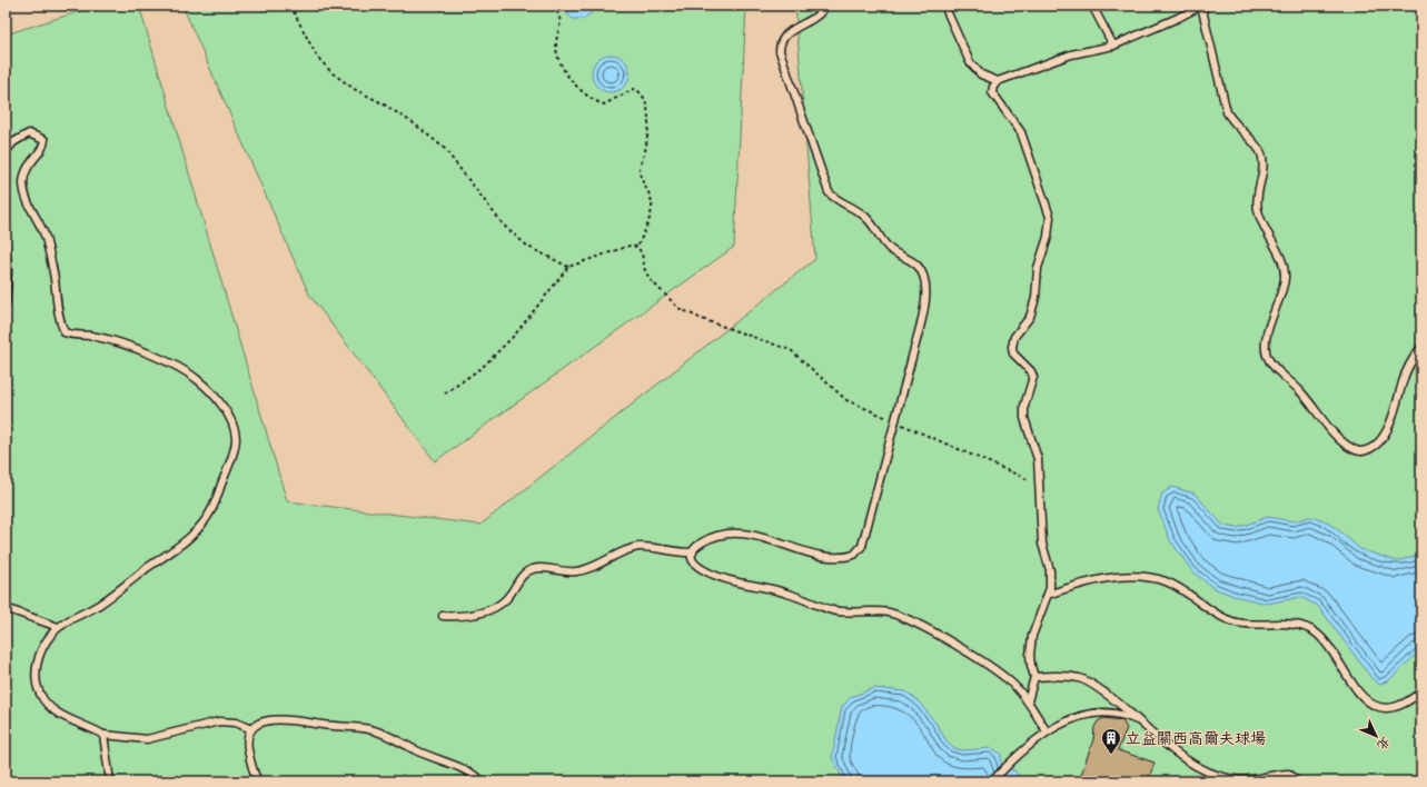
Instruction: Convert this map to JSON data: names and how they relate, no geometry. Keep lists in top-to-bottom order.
{
  "places": {
    "building": ["立益關西高爾夫球場"]
  },
  "north": "bottom right"
}
